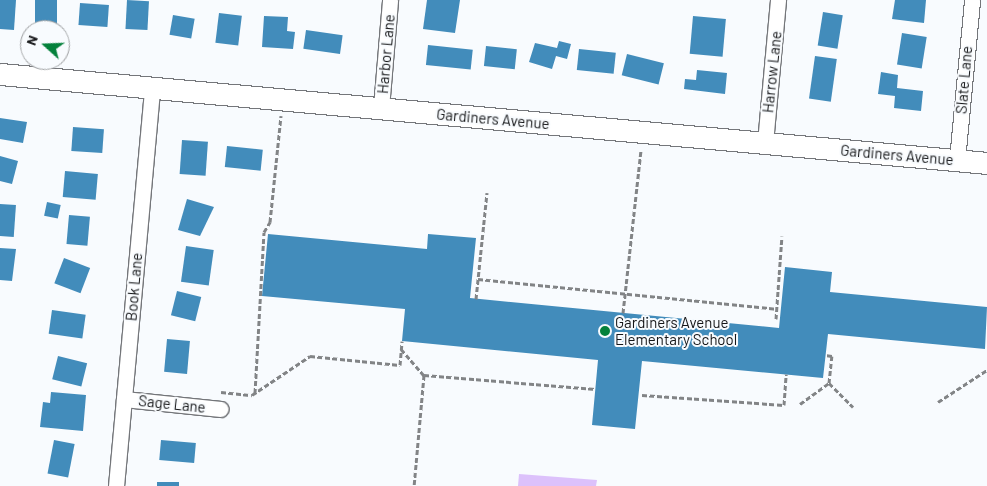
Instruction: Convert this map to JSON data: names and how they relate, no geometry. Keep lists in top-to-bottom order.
{
  "streets": {
    "main road": ["Gardiners Avenue"],
    "street": [
      "Harbor Lane",
      "Harrow Lane",
      "Slate Lane",
      "Book Lane",
      "Sage Lane"
    ]
  },
  "crossings": [
    ["Harbor Lane", "Gardiners Avenue"],
    ["Harrow Lane", "Gardiners Avenue"],
    ["Slate Lane", "Gardiners Avenue"],
    ["Gardiners Avenue", "Book Lane"],
    ["Book Lane", "Sage Lane"]
  ],
  "places": ["Gardiners Avenue Elementary School"],
  "north": "left"
}
